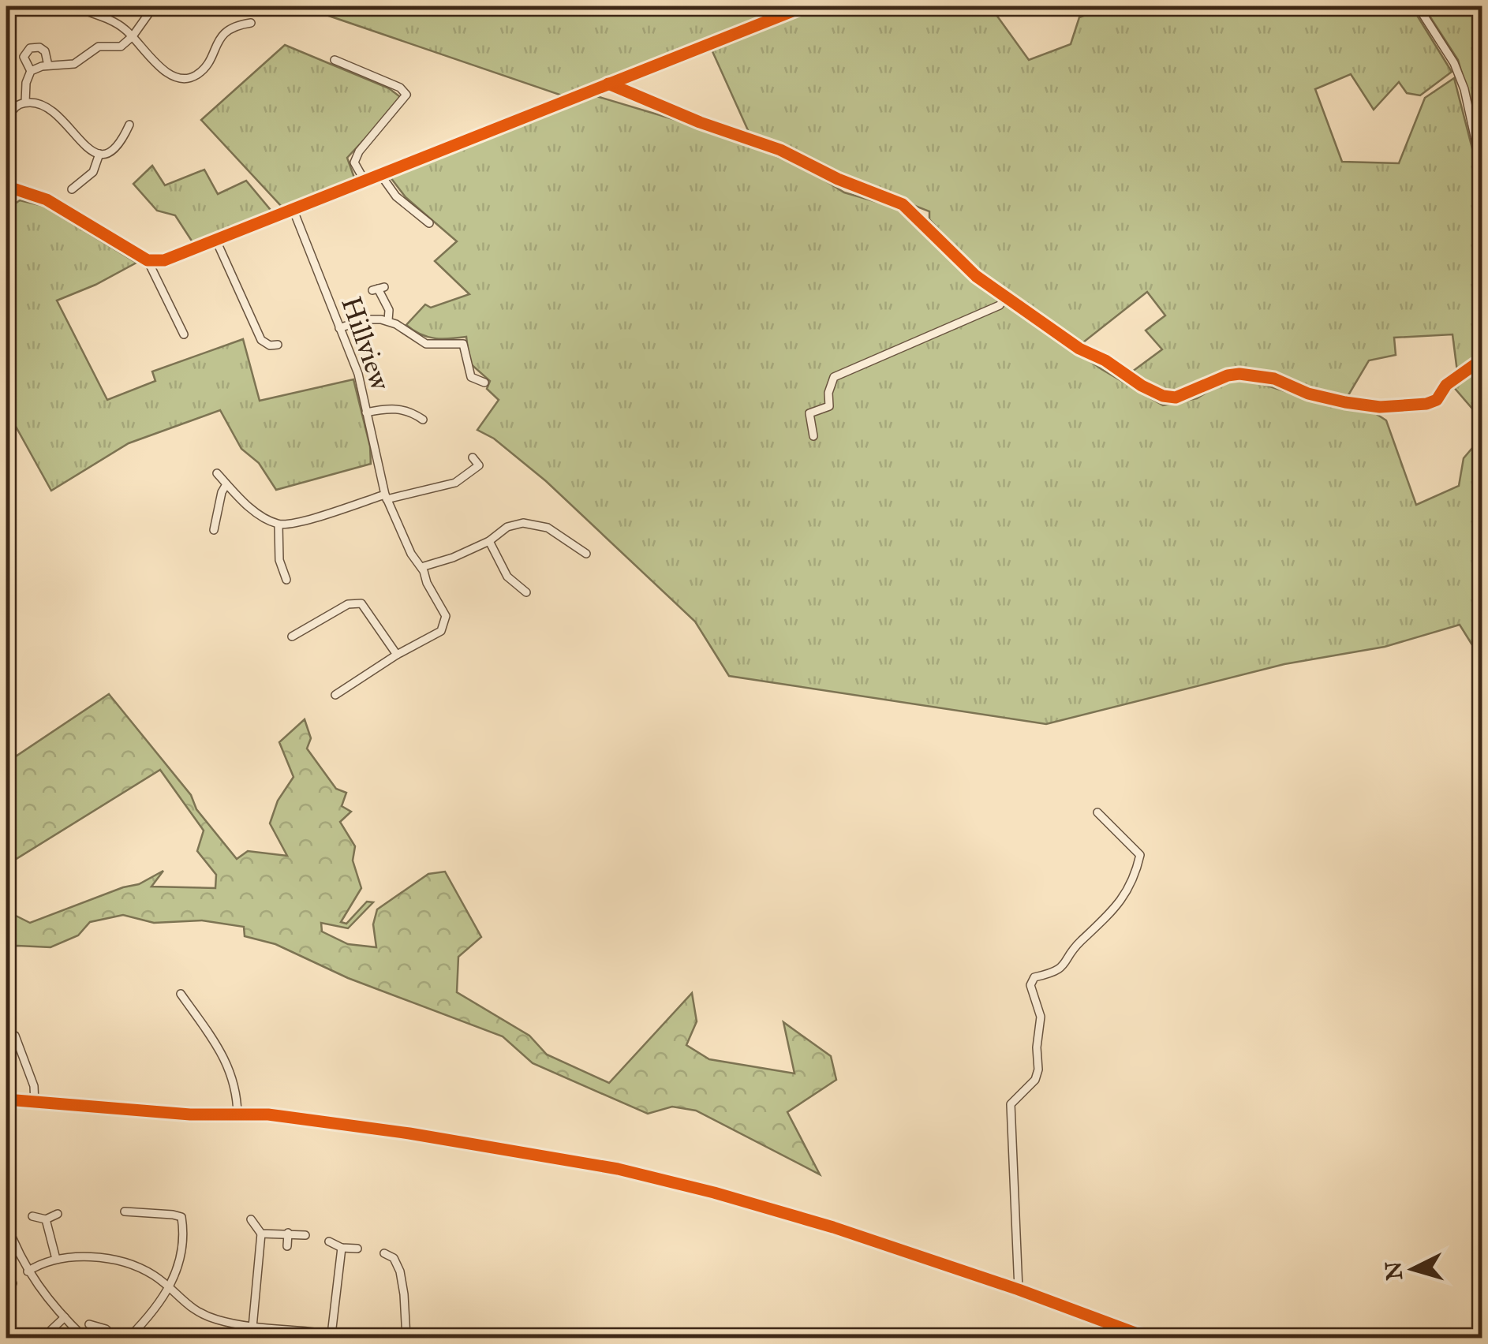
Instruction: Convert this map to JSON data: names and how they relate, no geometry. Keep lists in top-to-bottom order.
{
  "streets": {
    "street": ["Hillview"]
  },
  "north": "left"
}
